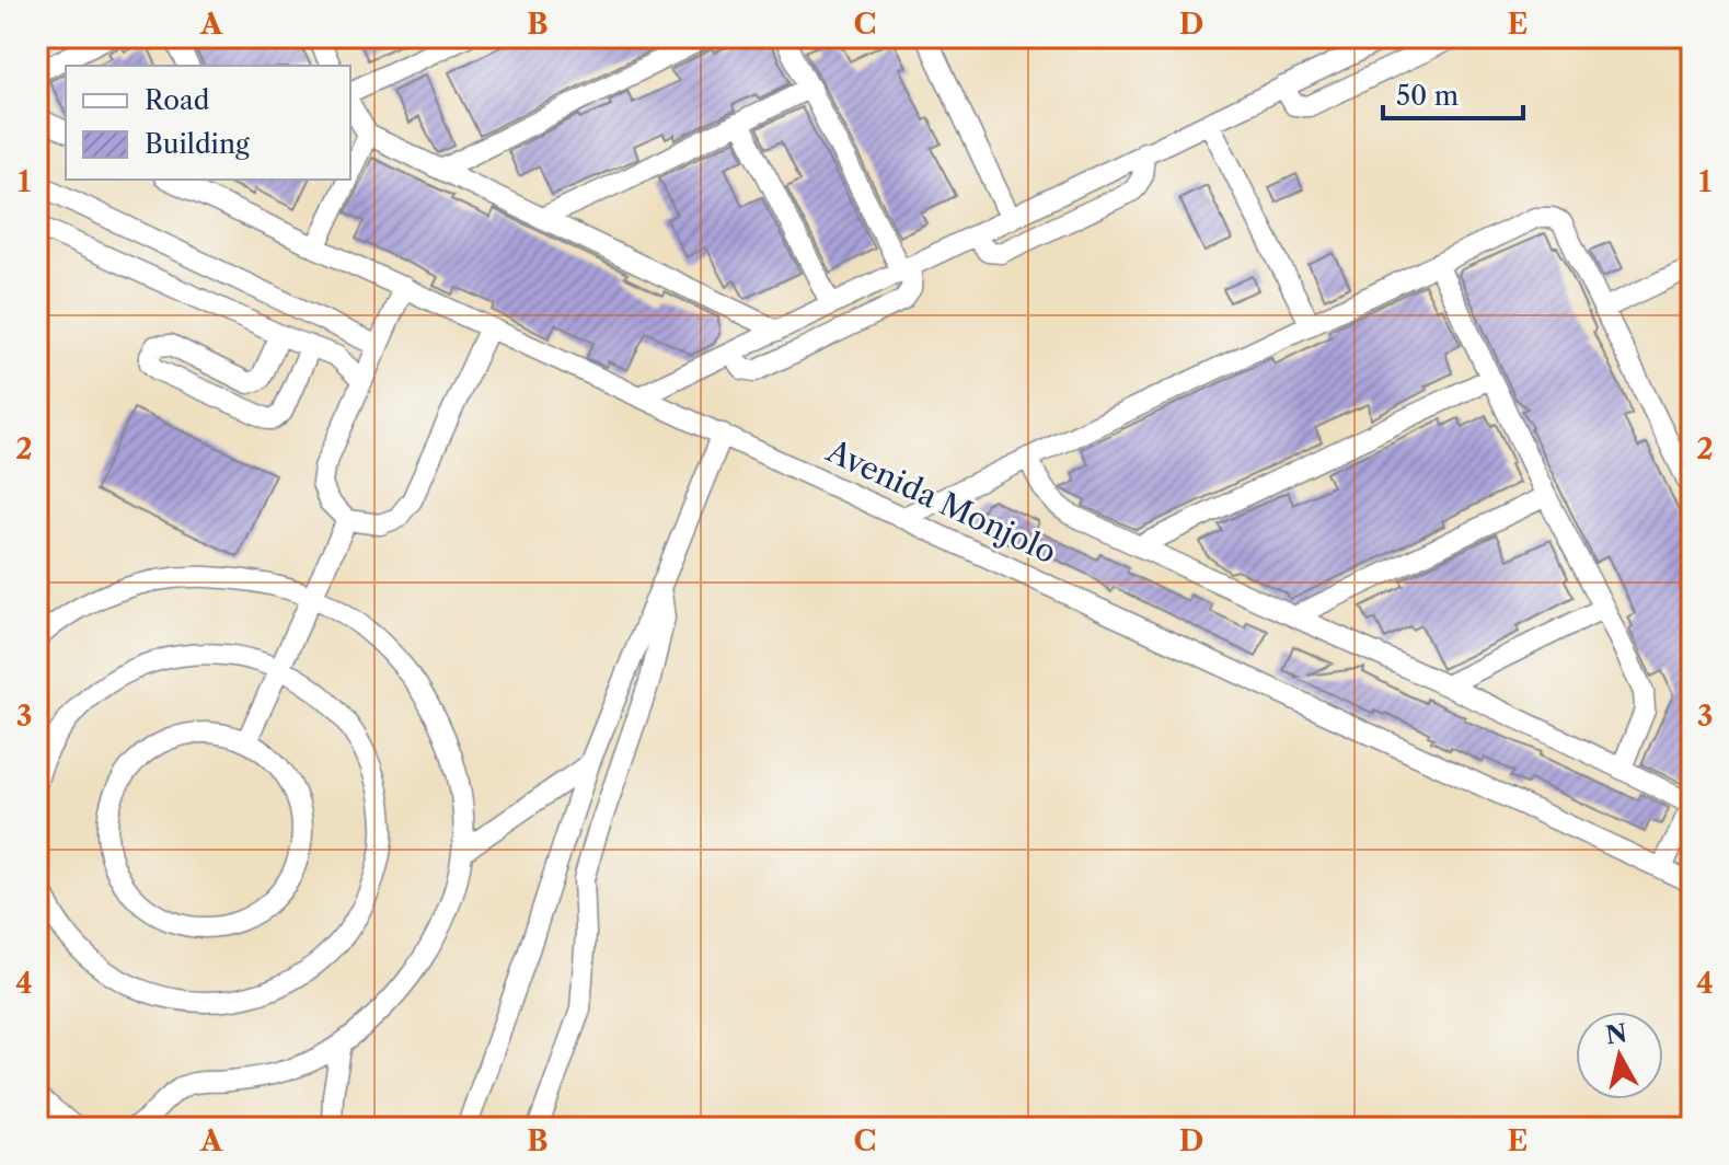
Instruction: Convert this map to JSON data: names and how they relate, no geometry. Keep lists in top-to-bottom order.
{
  "streets": {
    "street": ["Avenida Monjolo"]
  },
  "legend": ["Road", "Building"],
  "scale_bar": "50 m",
  "north": "top",
  "grid": {
    "columns": [
      "A",
      "B",
      "C",
      "D",
      "E"
    ],
    "rows": [
      "1",
      "2",
      "3",
      "4"
    ]
  }
}
